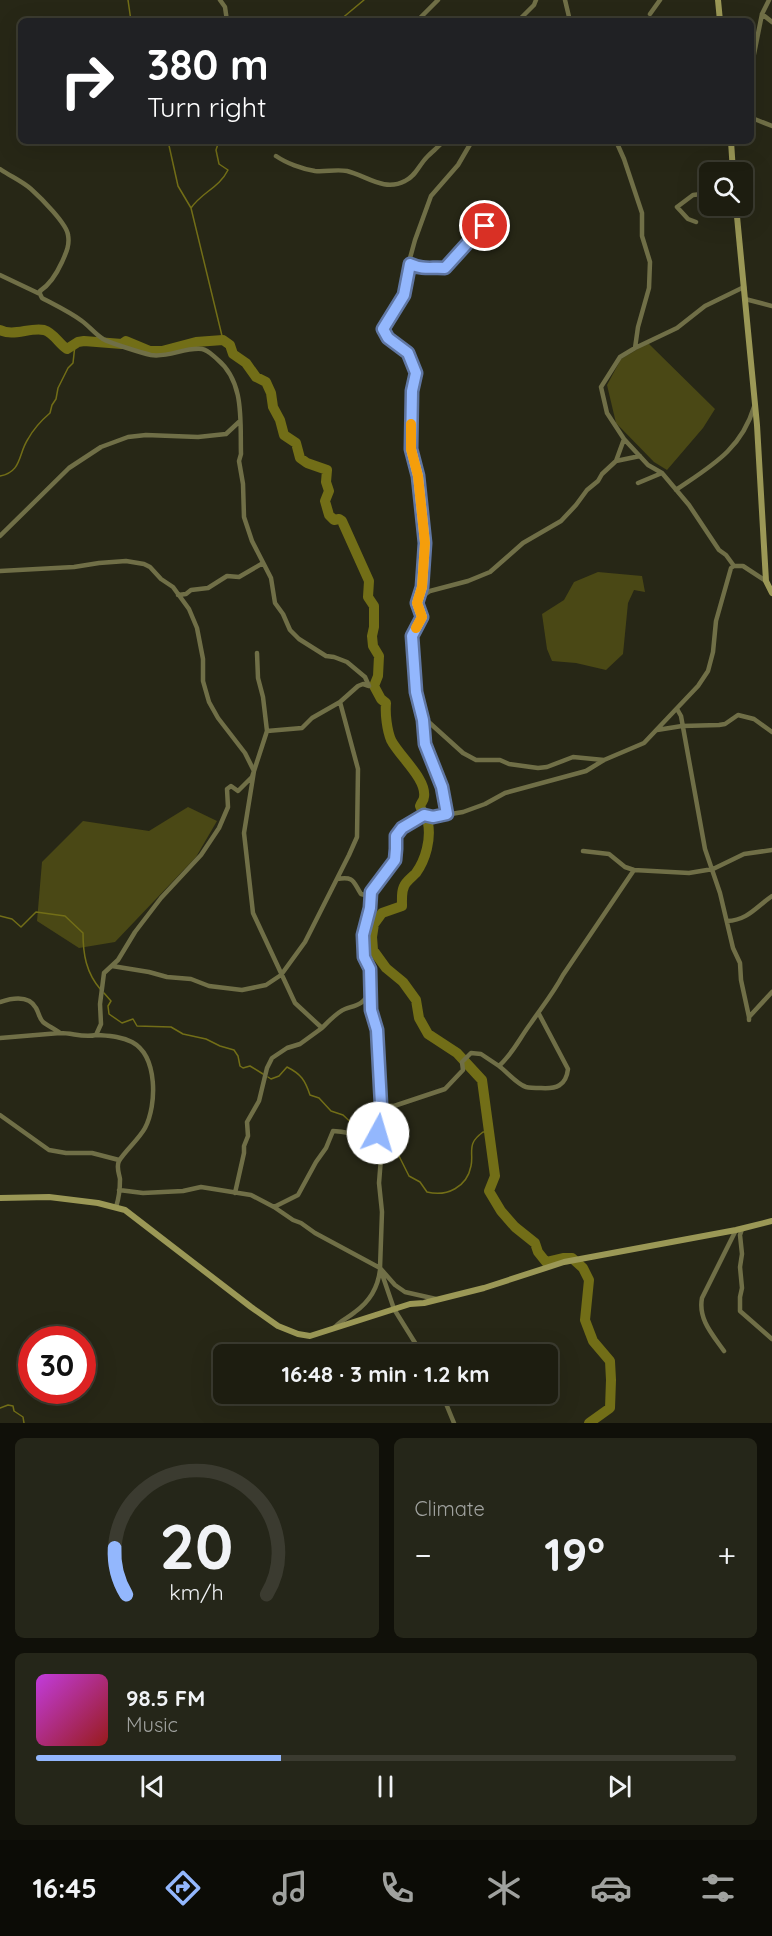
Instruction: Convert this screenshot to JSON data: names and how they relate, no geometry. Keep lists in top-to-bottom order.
{
  "page": {
    "turn": ["380 m", "Turn right"],
    "limit": "30",
    "trip": "16:48 · 3 min · 1.2 km",
    "tile": "Climate",
    "heat": ["−", "19°", "+"],
    "song": ["98.5 FM", "Music"],
    "tabs": "16:45",
    "gauge": ["20", "km/h"]
  }
}
